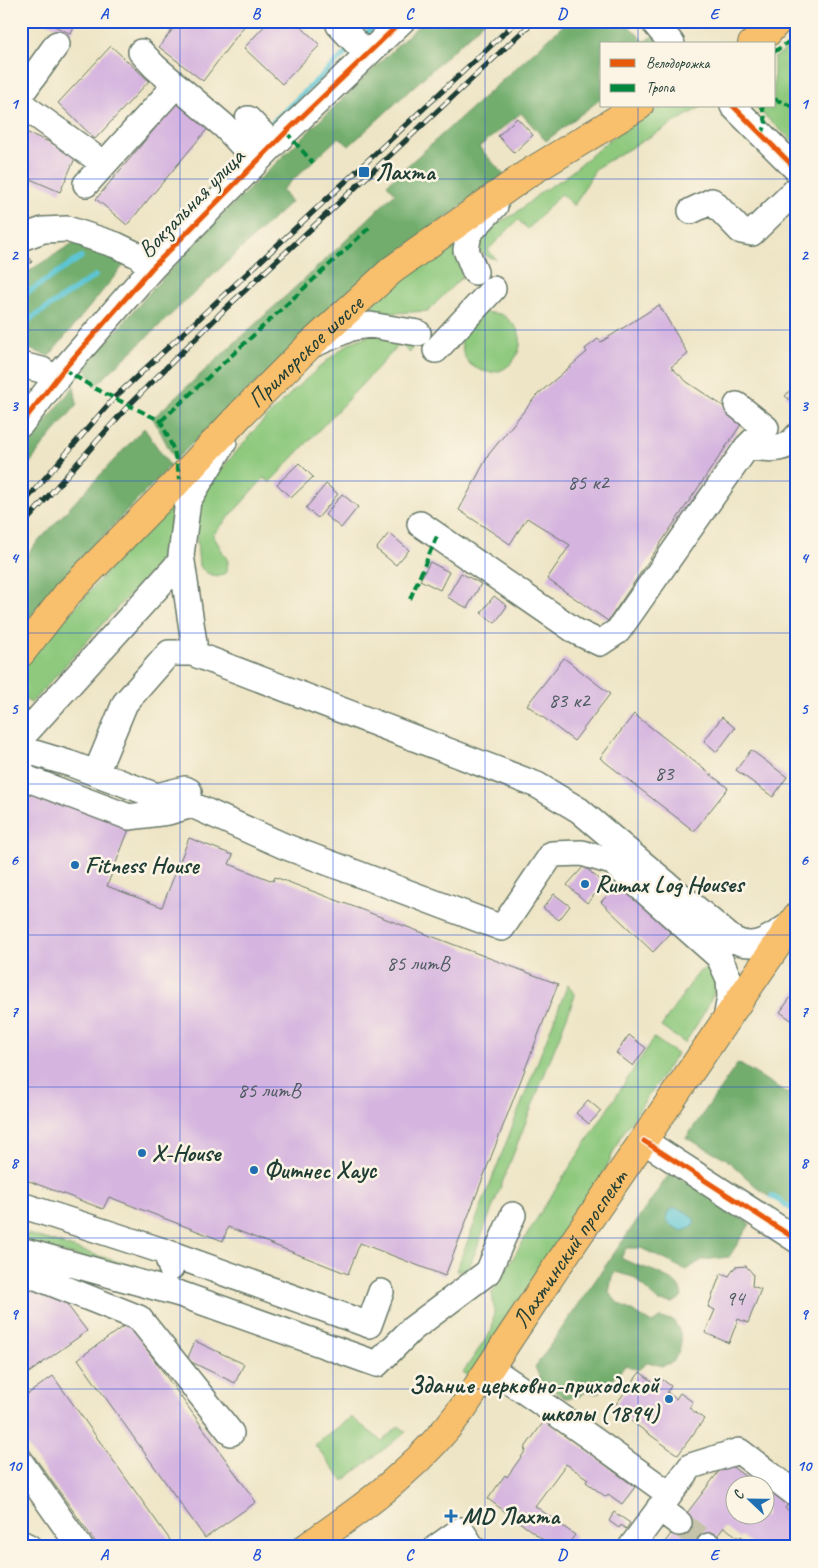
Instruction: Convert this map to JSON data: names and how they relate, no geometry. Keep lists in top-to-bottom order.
{
  "streets": {
    "main road": ["Приморское шоссе", "Лахтинский проспект"],
    "street": ["Вокзальная улица"]
  },
  "places": {
    "transit": ["Лахта"],
    "other": [
      "Fitness House",
      "Rumax Log Houses",
      "X-House",
      "Фитнес Хаус",
      "Здание церковно-приходской школы (1894)"
    ],
    "health": ["MD Лахта"]
  },
  "house_numbers": [
    "85 к2",
    "83 к2",
    "83",
    "85 литВ",
    "85 литВ",
    "94"
  ],
  "legend": ["Велодорожка", "Тропа"],
  "north": "left",
  "grid": {
    "columns": [
      "A",
      "B",
      "C",
      "D",
      "E"
    ],
    "rows": [
      "1",
      "2",
      "3",
      "4",
      "5",
      "6",
      "7",
      "8",
      "9",
      "10"
    ]
  }
}
